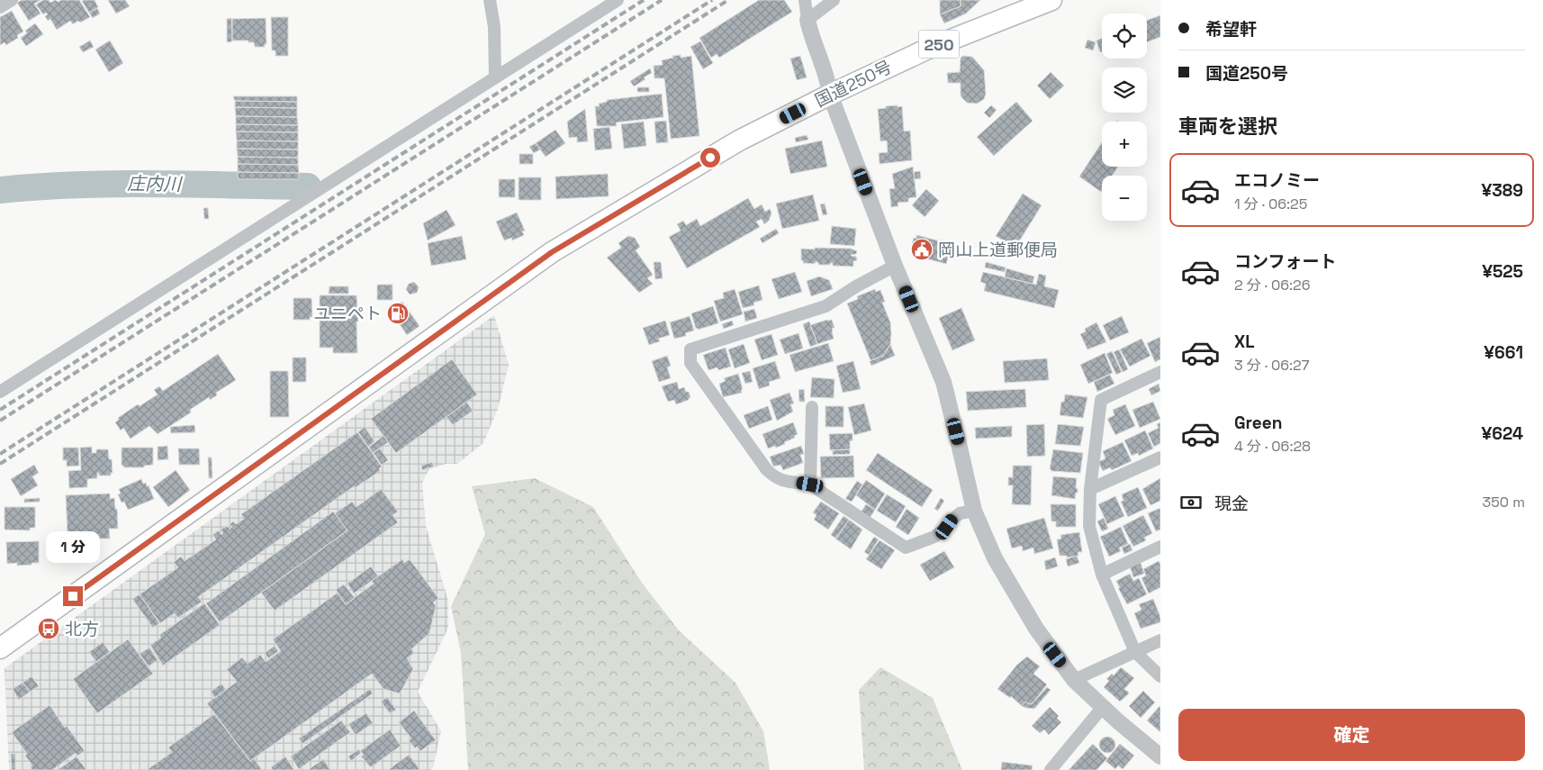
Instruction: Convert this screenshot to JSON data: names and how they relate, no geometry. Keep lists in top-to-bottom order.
{
  "streets": {
    "highway": ["250", "国道250号"]
  },
  "water": ["庄内川"],
  "places": {
    "public building": ["岡山上道郵便局"],
    "fuel station": ["ユニペト"],
    "bus stop": ["北方"]
  },
  "page": {
    "banner": ["希望軒", "国道250号"],
    "map_buttons": ["+", "−"],
    "heading": "車両を選択",
    "list": [
      {
        "name": "エコノミー",
        "note": "1 分 · 06:25",
        "value": "¥389"
      },
      {
        "name": "コンフォート",
        "note": "2 分 · 06:26",
        "value": "¥525"
      },
      {
        "name": "XL",
        "note": "3 分 · 06:27",
        "value": "¥661"
      },
      {
        "name": "Green",
        "note": "4 分 · 06:28",
        "value": "¥624"
      }
    ],
    "pay": ["現金", "350 m"],
    "bubble": "1 分",
    "buttons": "確定"
  }
}
